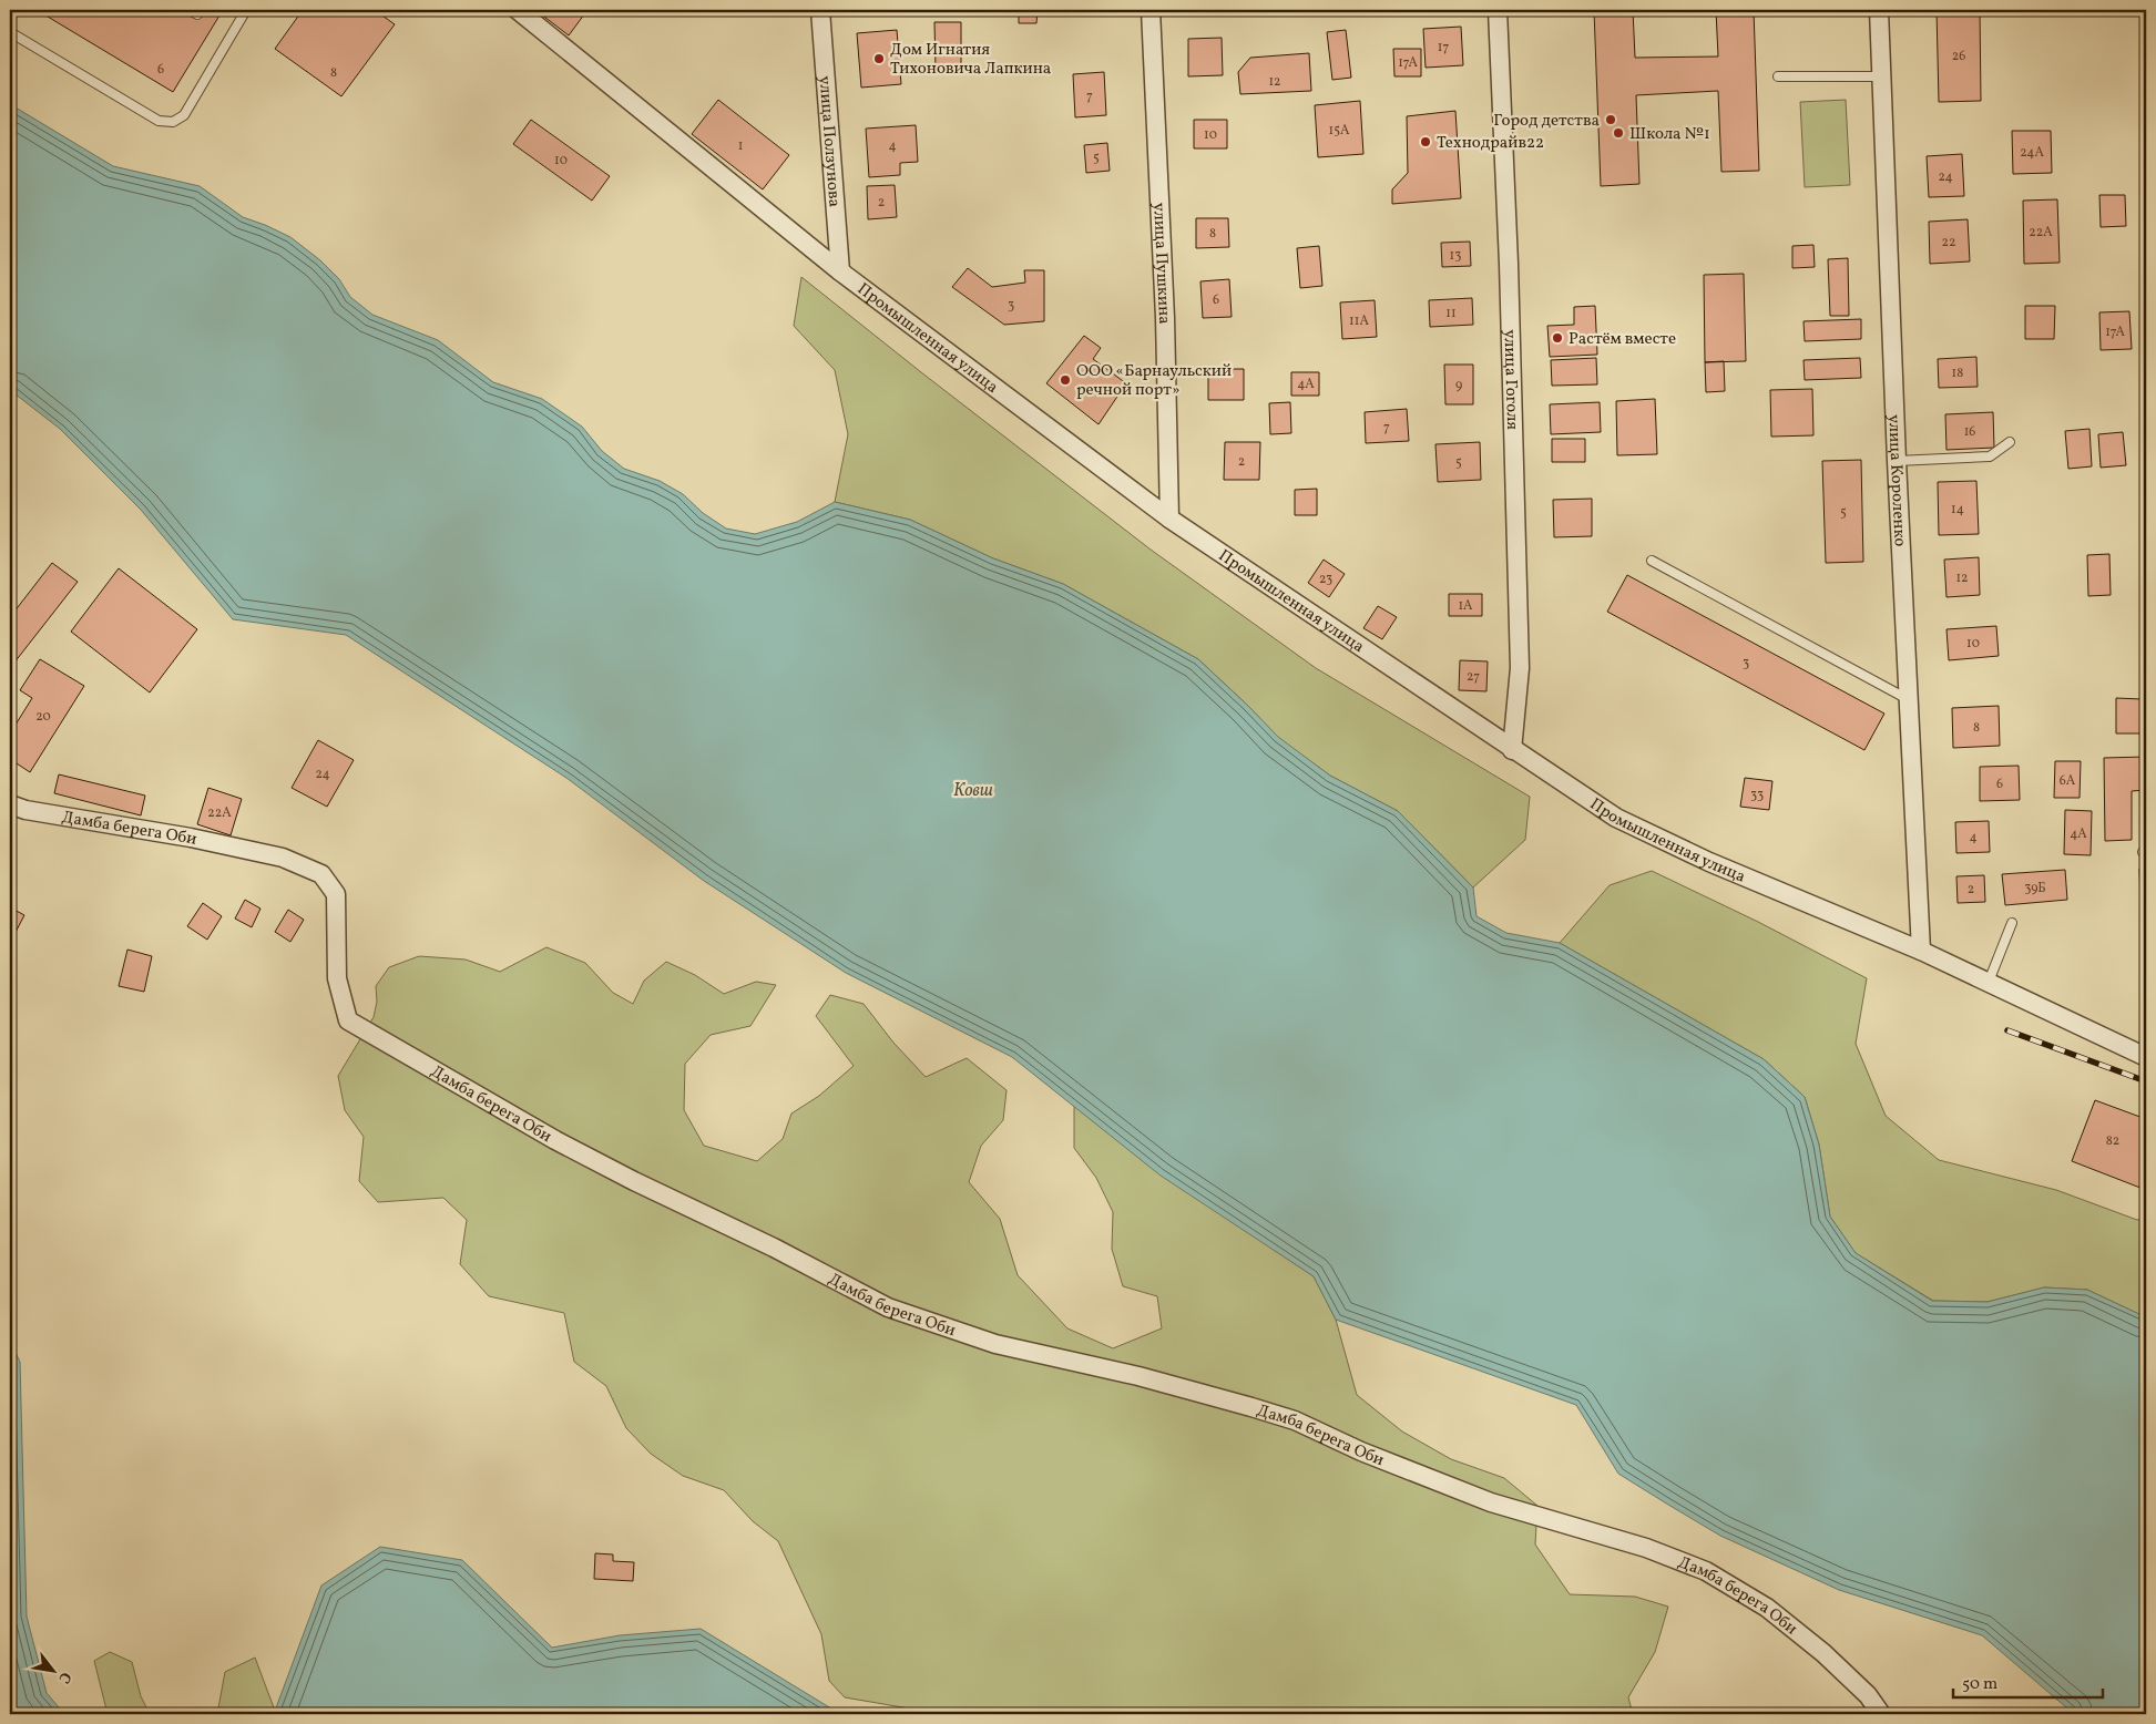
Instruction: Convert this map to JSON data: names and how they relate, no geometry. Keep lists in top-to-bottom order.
{
  "streets": {
    "street": [
      "улица Ползунова",
      "улица Пушкина",
      "Промышленная улица",
      "улица Гоголя",
      "улица Короленко",
      "Дамба берега Оби"
    ]
  },
  "crossings": [
    ["улица Ползунова", "Промышленная улица"],
    ["улица Пушкина", "Промышленная улица"],
    ["Промышленная улица", "улица Гоголя"],
    ["Промышленная улица", "улица Короленко"]
  ],
  "water": ["Ковш"],
  "places": [
    "Дом Игнатия Тихоновича Лапкина",
    "Город детства",
    "Школа №1",
    "Технодрайв22",
    "Растём вместе",
    "ООО «Барнаульский речной порт»"
  ],
  "house_numbers": [
    "17",
    "26",
    "17А",
    "6",
    "8",
    "12",
    "7",
    "15А",
    "10",
    "1",
    "4",
    "24А",
    "5",
    "10",
    "24",
    "2",
    "22А",
    "8",
    "22",
    "13",
    "6",
    "3",
    "11",
    "11А",
    "17А",
    "18",
    "4А",
    "9",
    "7",
    "16",
    "2",
    "5",
    "14",
    "5",
    "12",
    "23",
    "1А",
    "10",
    "3",
    "27",
    "20",
    "8",
    "24",
    "6А",
    "6",
    "33",
    "22А",
    "4А",
    "4",
    "39Б",
    "2",
    "82"
  ],
  "scale_bar": "50 m",
  "north": "bottom right"
}
